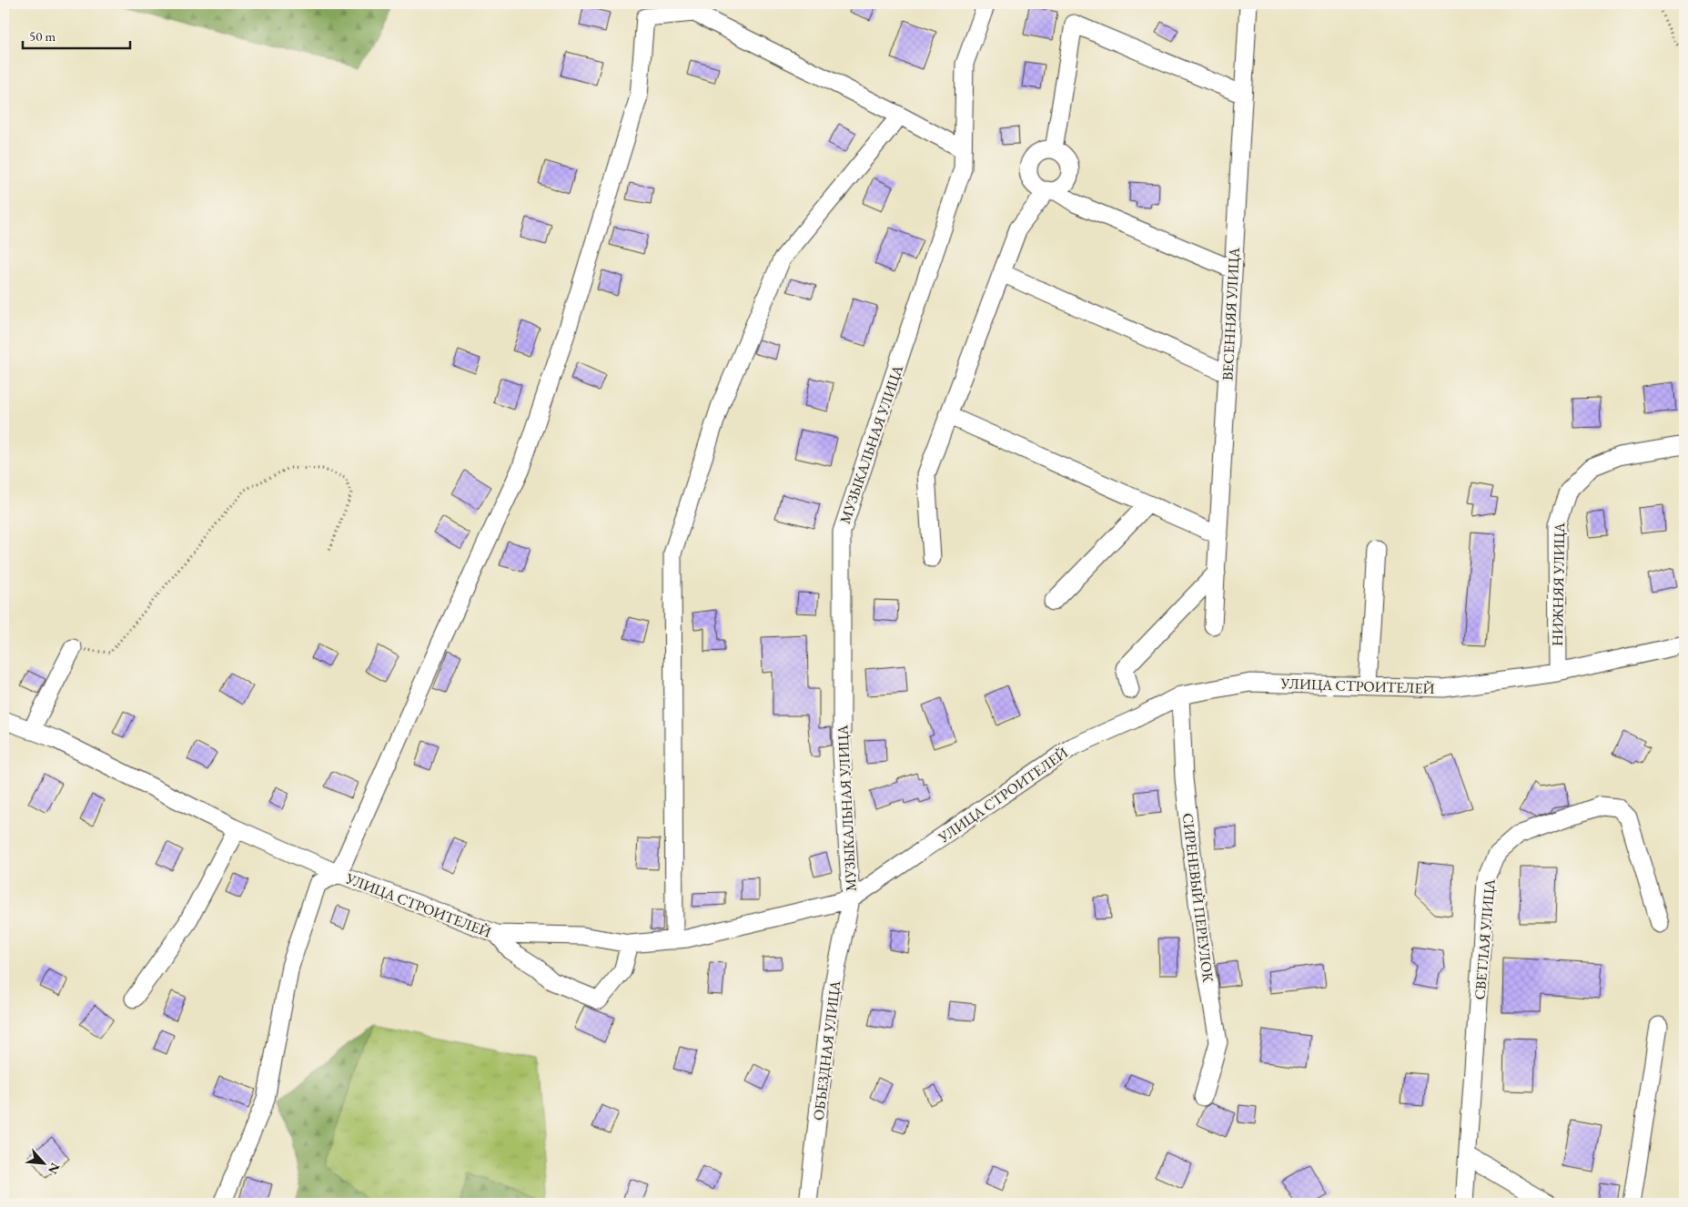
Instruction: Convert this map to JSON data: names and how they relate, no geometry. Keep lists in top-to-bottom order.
{
  "streets": {
    "street": [
      "ВЕСЕННЯЯ УЛИЦА",
      "МУЗЫКАЛЬНАЯ УЛИЦА",
      "НИЖНЯЯ УЛИЦА",
      "УЛИЦА СТРОИТЕЛЕЙ",
      "СИРЕНЕВЫЙ ПЕРЕУЛОК",
      "СВЕТЛАЯ УЛИЦА",
      "ОБЪЕЗДНАЯ УЛИЦА"
    ]
  },
  "crossings": [
    ["МУЗЫКАЛЬНАЯ УЛИЦА", "УЛИЦА СТРОИТЕЛЕЙ"],
    ["МУЗЫКАЛЬНАЯ УЛИЦА", "ОБЪЕЗДНАЯ УЛИЦА"],
    ["НИЖНЯЯ УЛИЦА", "УЛИЦА СТРОИТЕЛЕЙ"],
    ["УЛИЦА СТРОИТЕЛЕЙ", "СИРЕНЕВЫЙ ПЕРЕУЛОК"],
    ["УЛИЦА СТРОИТЕЛЕЙ", "ОБЪЕЗДНАЯ УЛИЦА"]
  ],
  "scale_bar": "50 m",
  "north": "bottom right"
}
